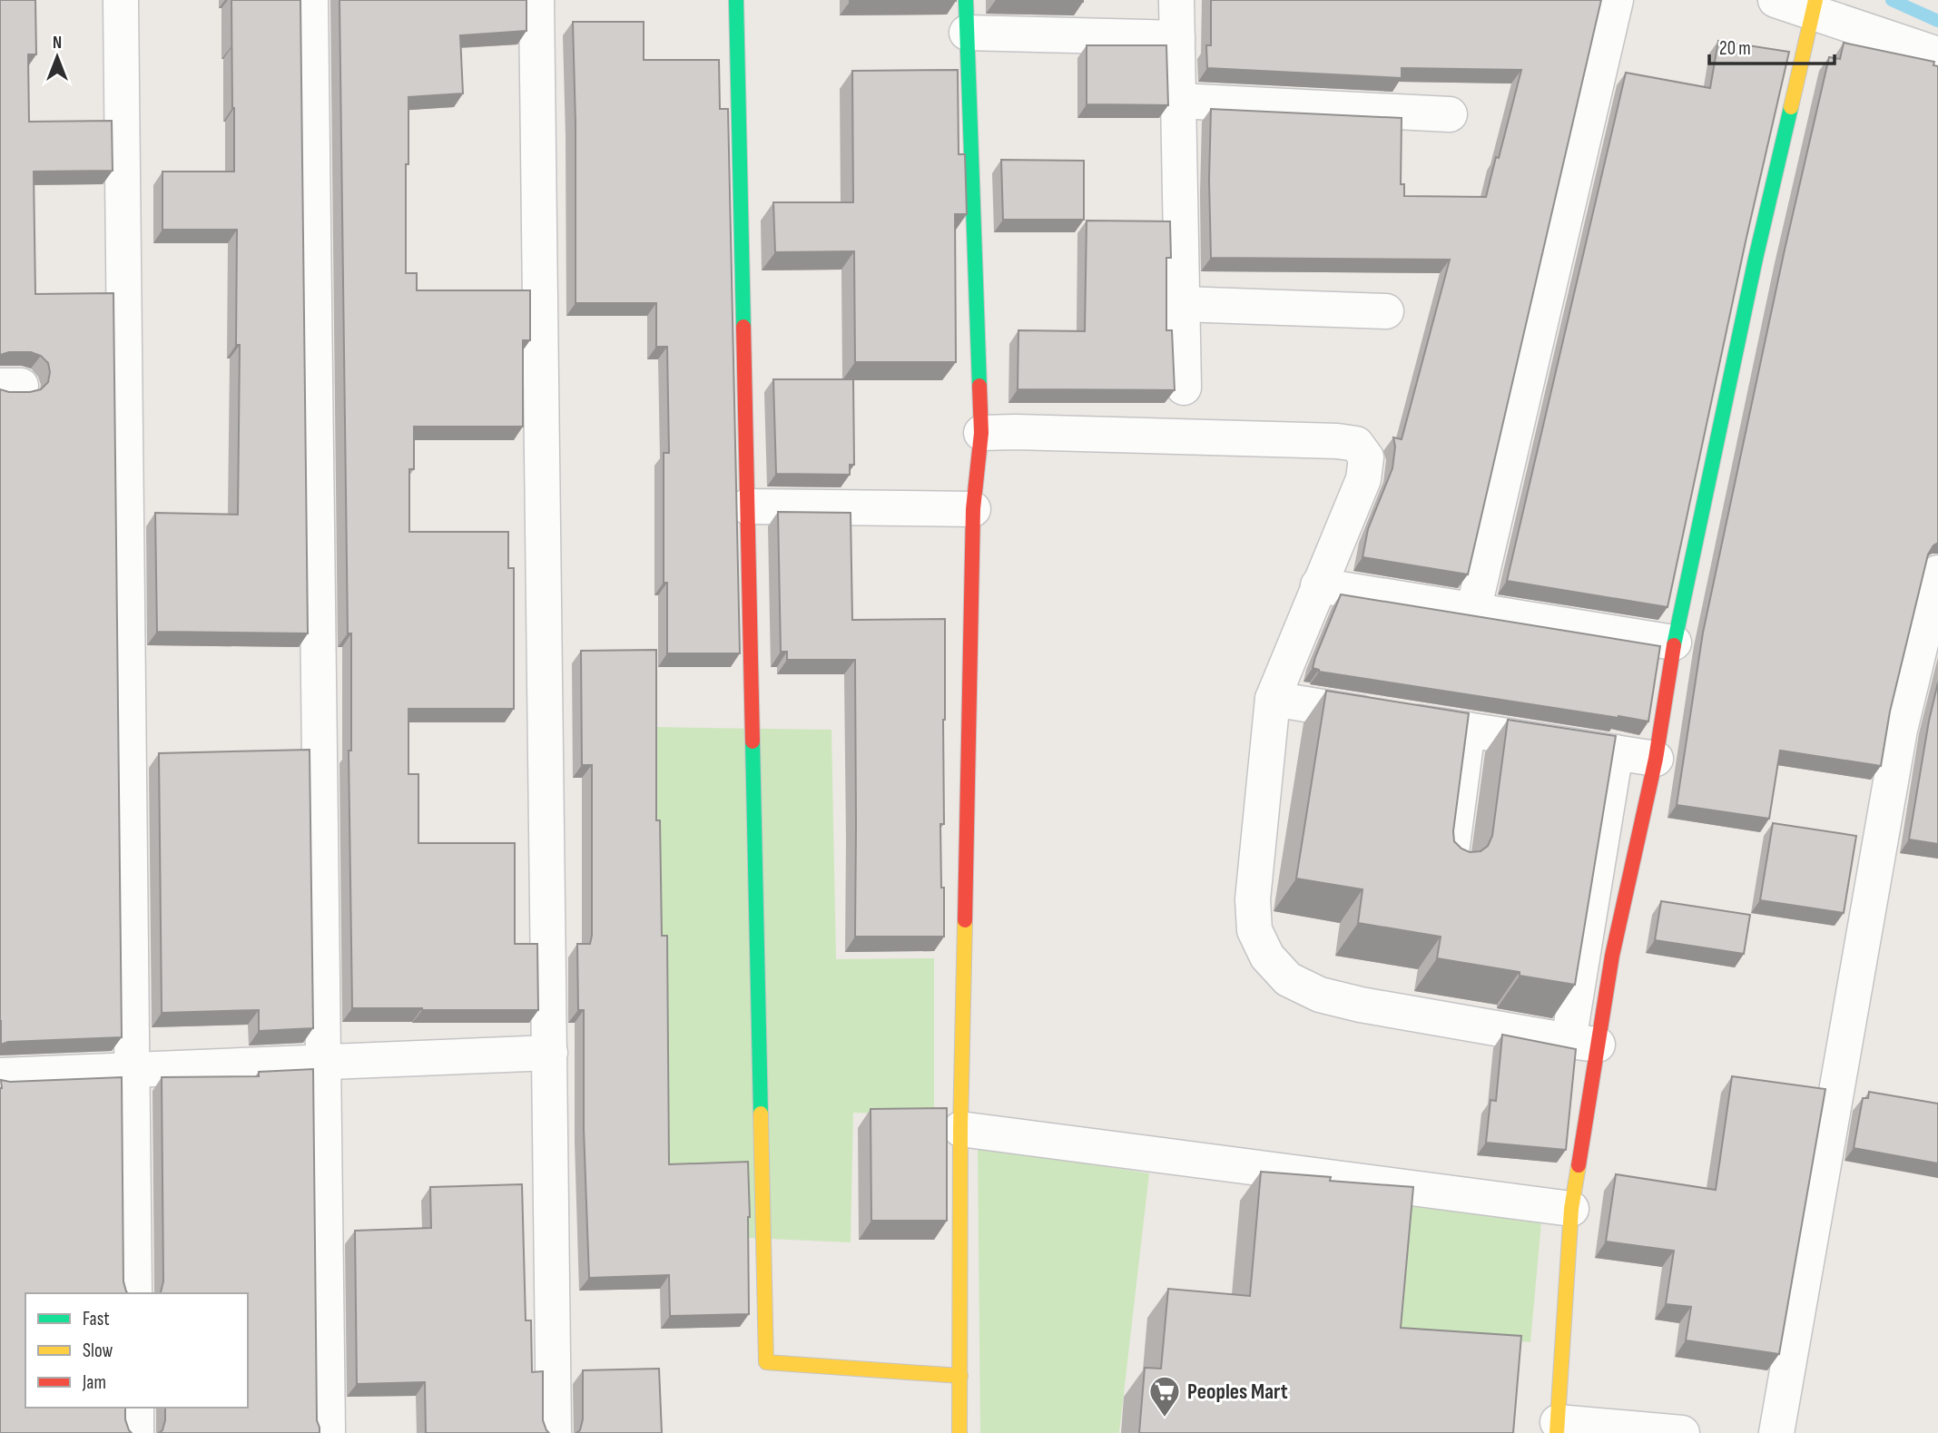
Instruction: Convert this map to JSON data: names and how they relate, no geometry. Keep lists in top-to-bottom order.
{
  "places": {
    "supermarket": ["Peoples Mart"]
  },
  "legend": ["Fast", "Slow", "Jam"],
  "scale_bar": "20 m",
  "north": "top"
}
